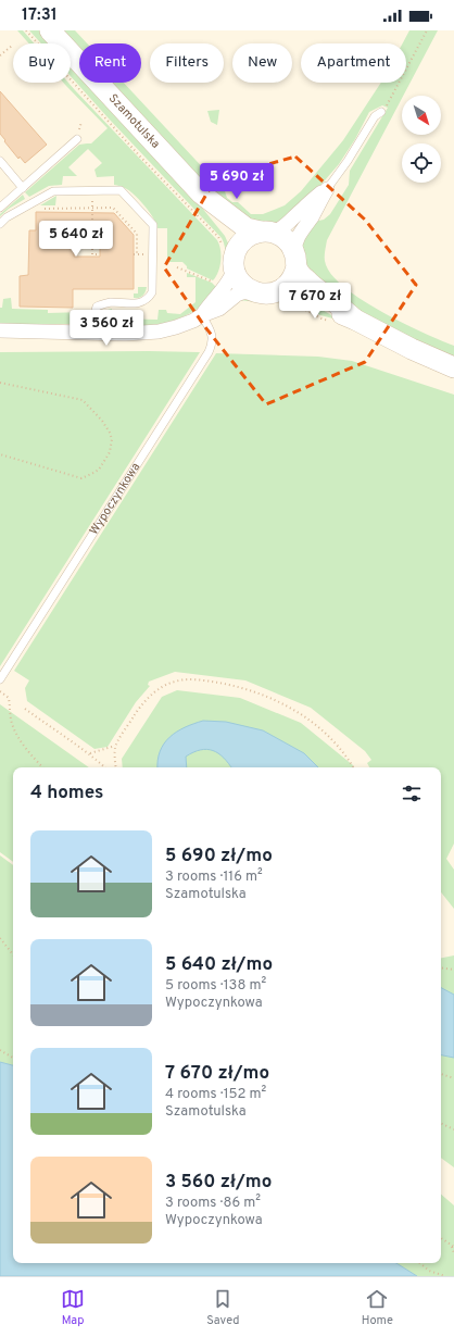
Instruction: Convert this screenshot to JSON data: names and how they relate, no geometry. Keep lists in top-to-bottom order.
{
  "streets": {
    "street": ["Szamotulska"],
    "lane": ["Wypoczynkowa"]
  },
  "north": "bottom right",
  "page": {
    "status": "17:31",
    "chip": [
      "Buy",
      "Rent",
      "Filters",
      "New",
      "Apartment"
    ],
    "price": [
      "5 690 zł",
      "5 640 zł",
      "7 670 zł",
      "3 560 zł"
    ],
    "heading": "4 homes",
    "list": [
      {
        "name": "5 690 zł/mo",
        "note": "3 rooms · 116 m² · Szamotulska"
      },
      {
        "name": "5 640 zł/mo",
        "note": "5 rooms · 138 m² · Wypoczynkowa"
      },
      {
        "name": "7 670 zł/mo",
        "note": "4 rooms · 152 m² · Szamotulska"
      },
      {
        "name": "3 560 zł/mo",
        "note": "3 rooms · 86 m² · Wypoczynkowa"
      }
    ],
    "tabs": ["Map", "Saved", "Home"]
  }
}
